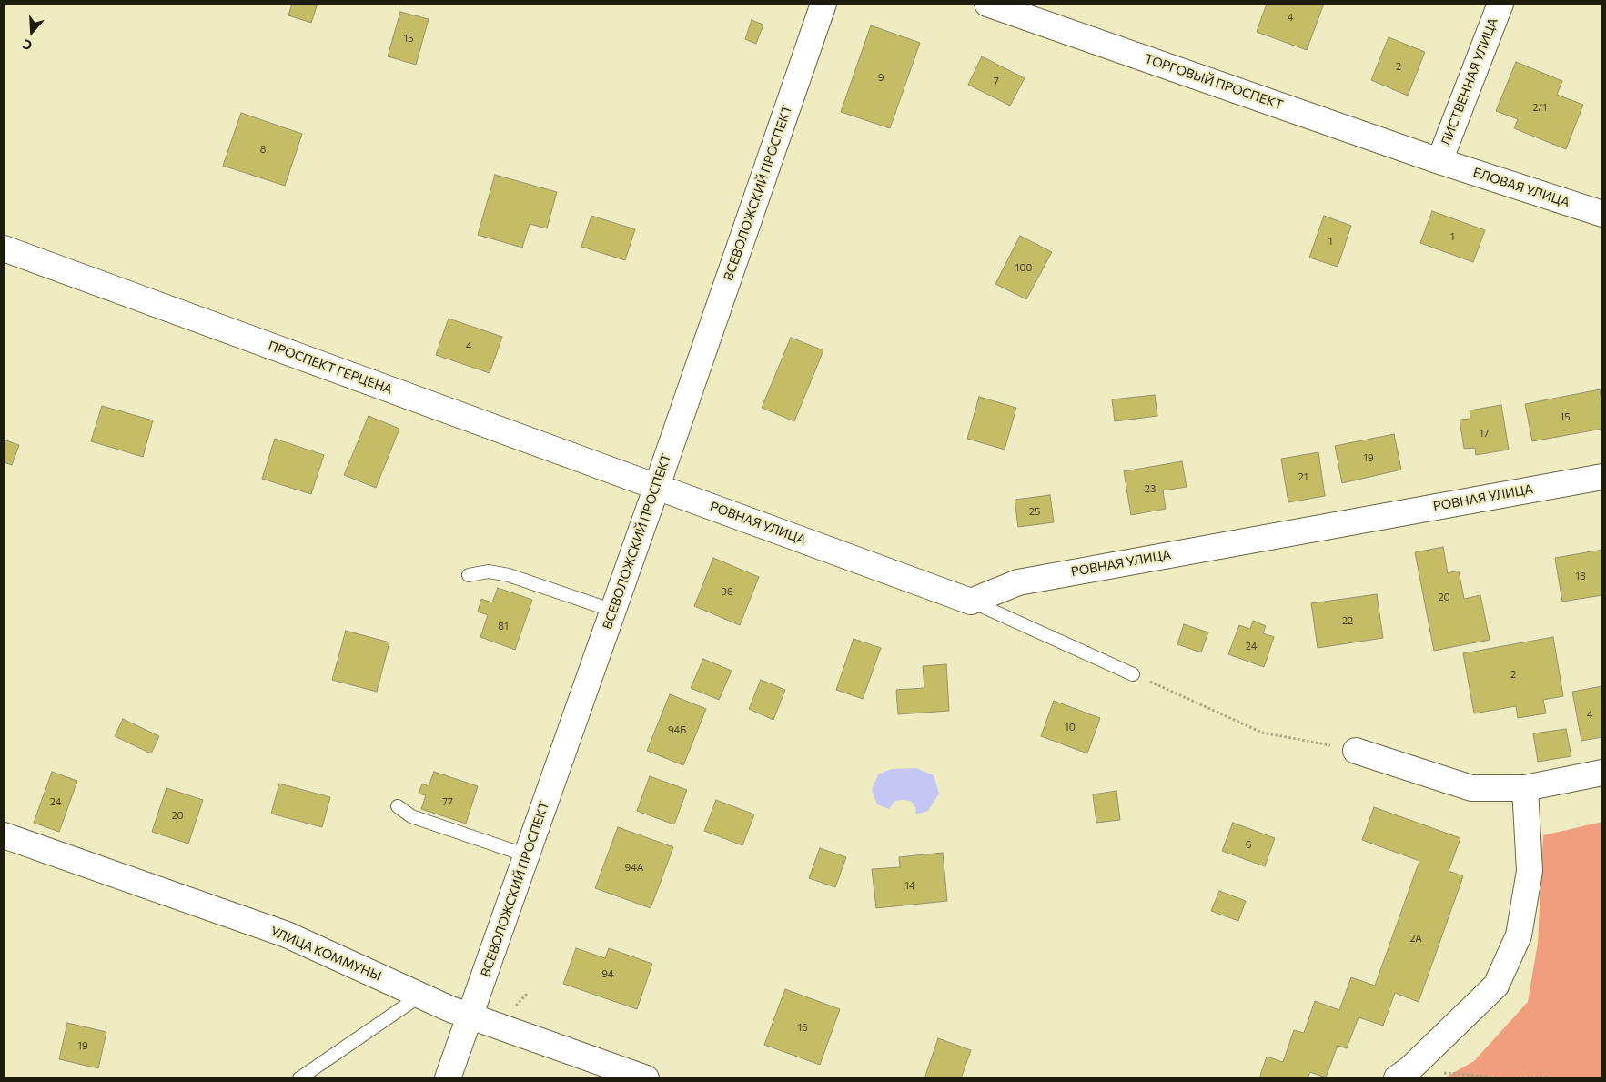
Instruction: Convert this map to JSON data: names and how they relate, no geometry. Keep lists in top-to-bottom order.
{
  "streets": {
    "street": [
      "ТОРГОВЫЙ ПРОСПЕКТ",
      "ЛИСТВЕННАЯ УЛИЦА",
      "ЕЛОВАЯ УЛИЦА",
      "ВСЕВОЛОЖСКИЙ ПРОСПЕКТ",
      "ПРОСПЕКТ ГЕРЦЕНА",
      "РОВНАЯ УЛИЦА",
      "УЛИЦА КОММУНЫ"
    ]
  },
  "crossings": [
    ["ТОРГОВЫЙ ПРОСПЕКТ", "ЛИСТВЕННАЯ УЛИЦА"],
    ["ТОРГОВЫЙ ПРОСПЕКТ", "ЕЛОВАЯ УЛИЦА"],
    ["ЛИСТВЕННАЯ УЛИЦА", "ЕЛОВАЯ УЛИЦА"],
    ["ВСЕВОЛОЖСКИЙ ПРОСПЕКТ", "ПРОСПЕКТ ГЕРЦЕНА"],
    ["ВСЕВОЛОЖСКИЙ ПРОСПЕКТ", "РОВНАЯ УЛИЦА"],
    ["ВСЕВОЛОЖСКИЙ ПРОСПЕКТ", "УЛИЦА КОММУНЫ"],
    ["ПРОСПЕКТ ГЕРЦЕНА", "РОВНАЯ УЛИЦА"]
  ],
  "house_numbers": [
    "4",
    "15",
    "2",
    "9",
    "7",
    "2/1",
    "8",
    "1",
    "1",
    "100",
    "4",
    "15",
    "17",
    "19",
    "21",
    "23",
    "25",
    "18",
    "96",
    "20",
    "22",
    "81",
    "24",
    "2",
    "4",
    "10",
    "94Б",
    "24",
    "77",
    "20",
    "6",
    "94А",
    "14",
    "2А",
    "94",
    "16",
    "19"
  ],
  "north": "bottom"
}
